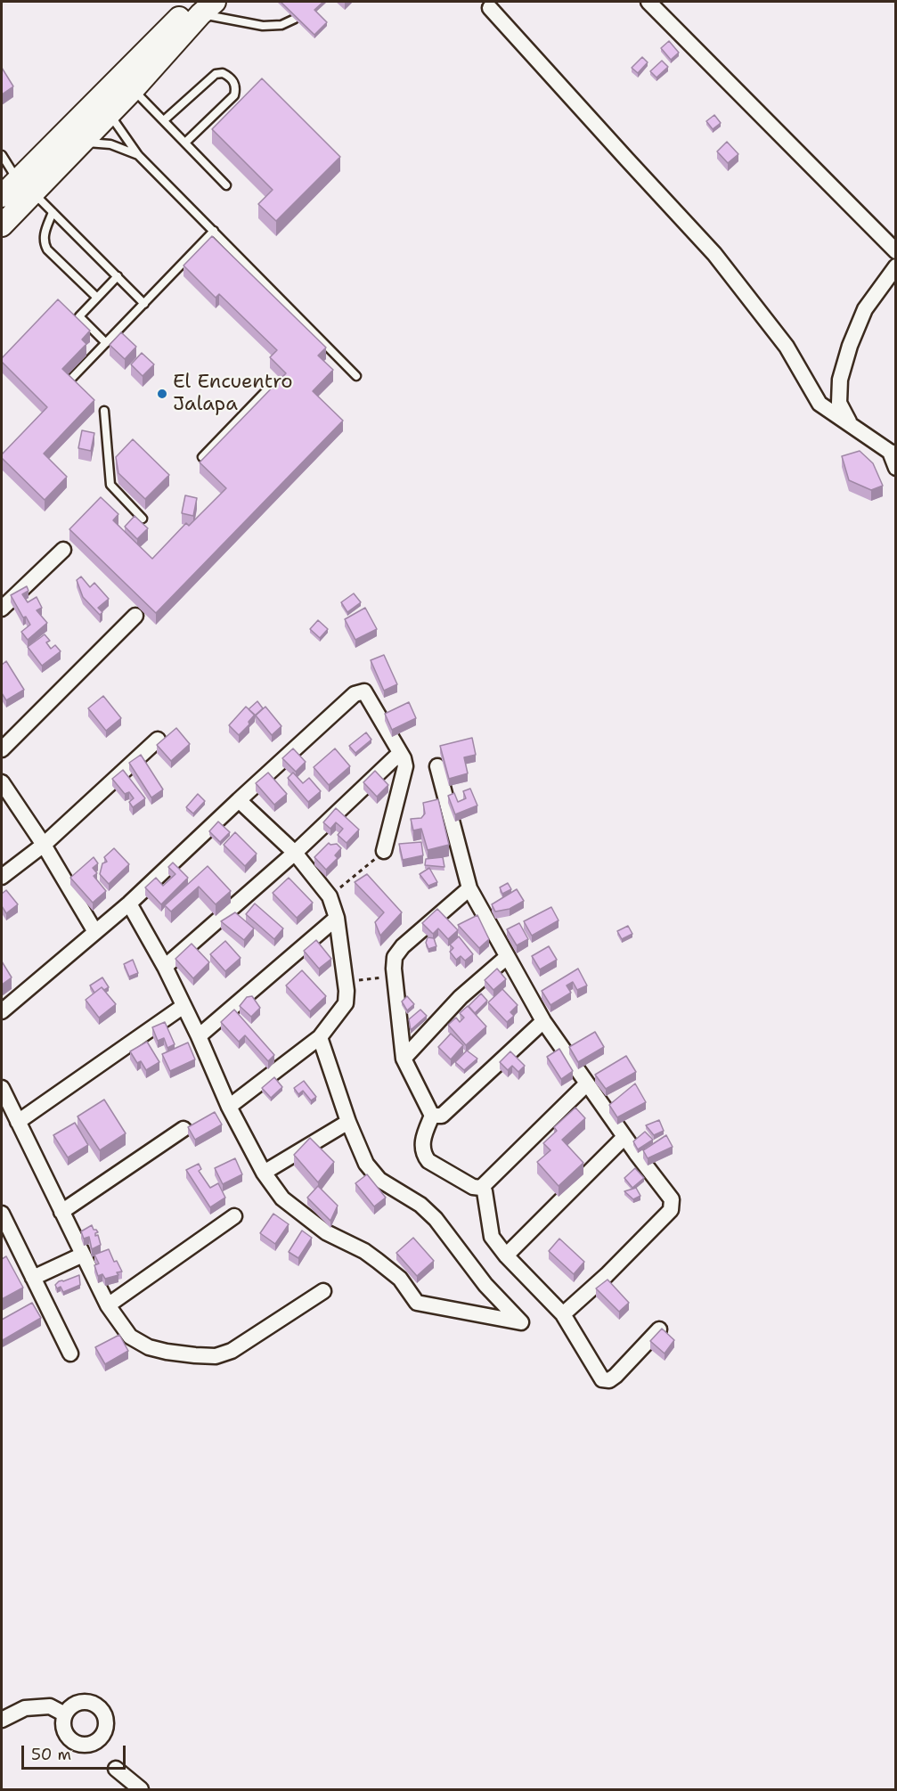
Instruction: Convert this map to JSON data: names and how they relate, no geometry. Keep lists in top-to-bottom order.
{
  "places": ["El Encuentro Jalapa"],
  "scale_bar": "50 m"
}
